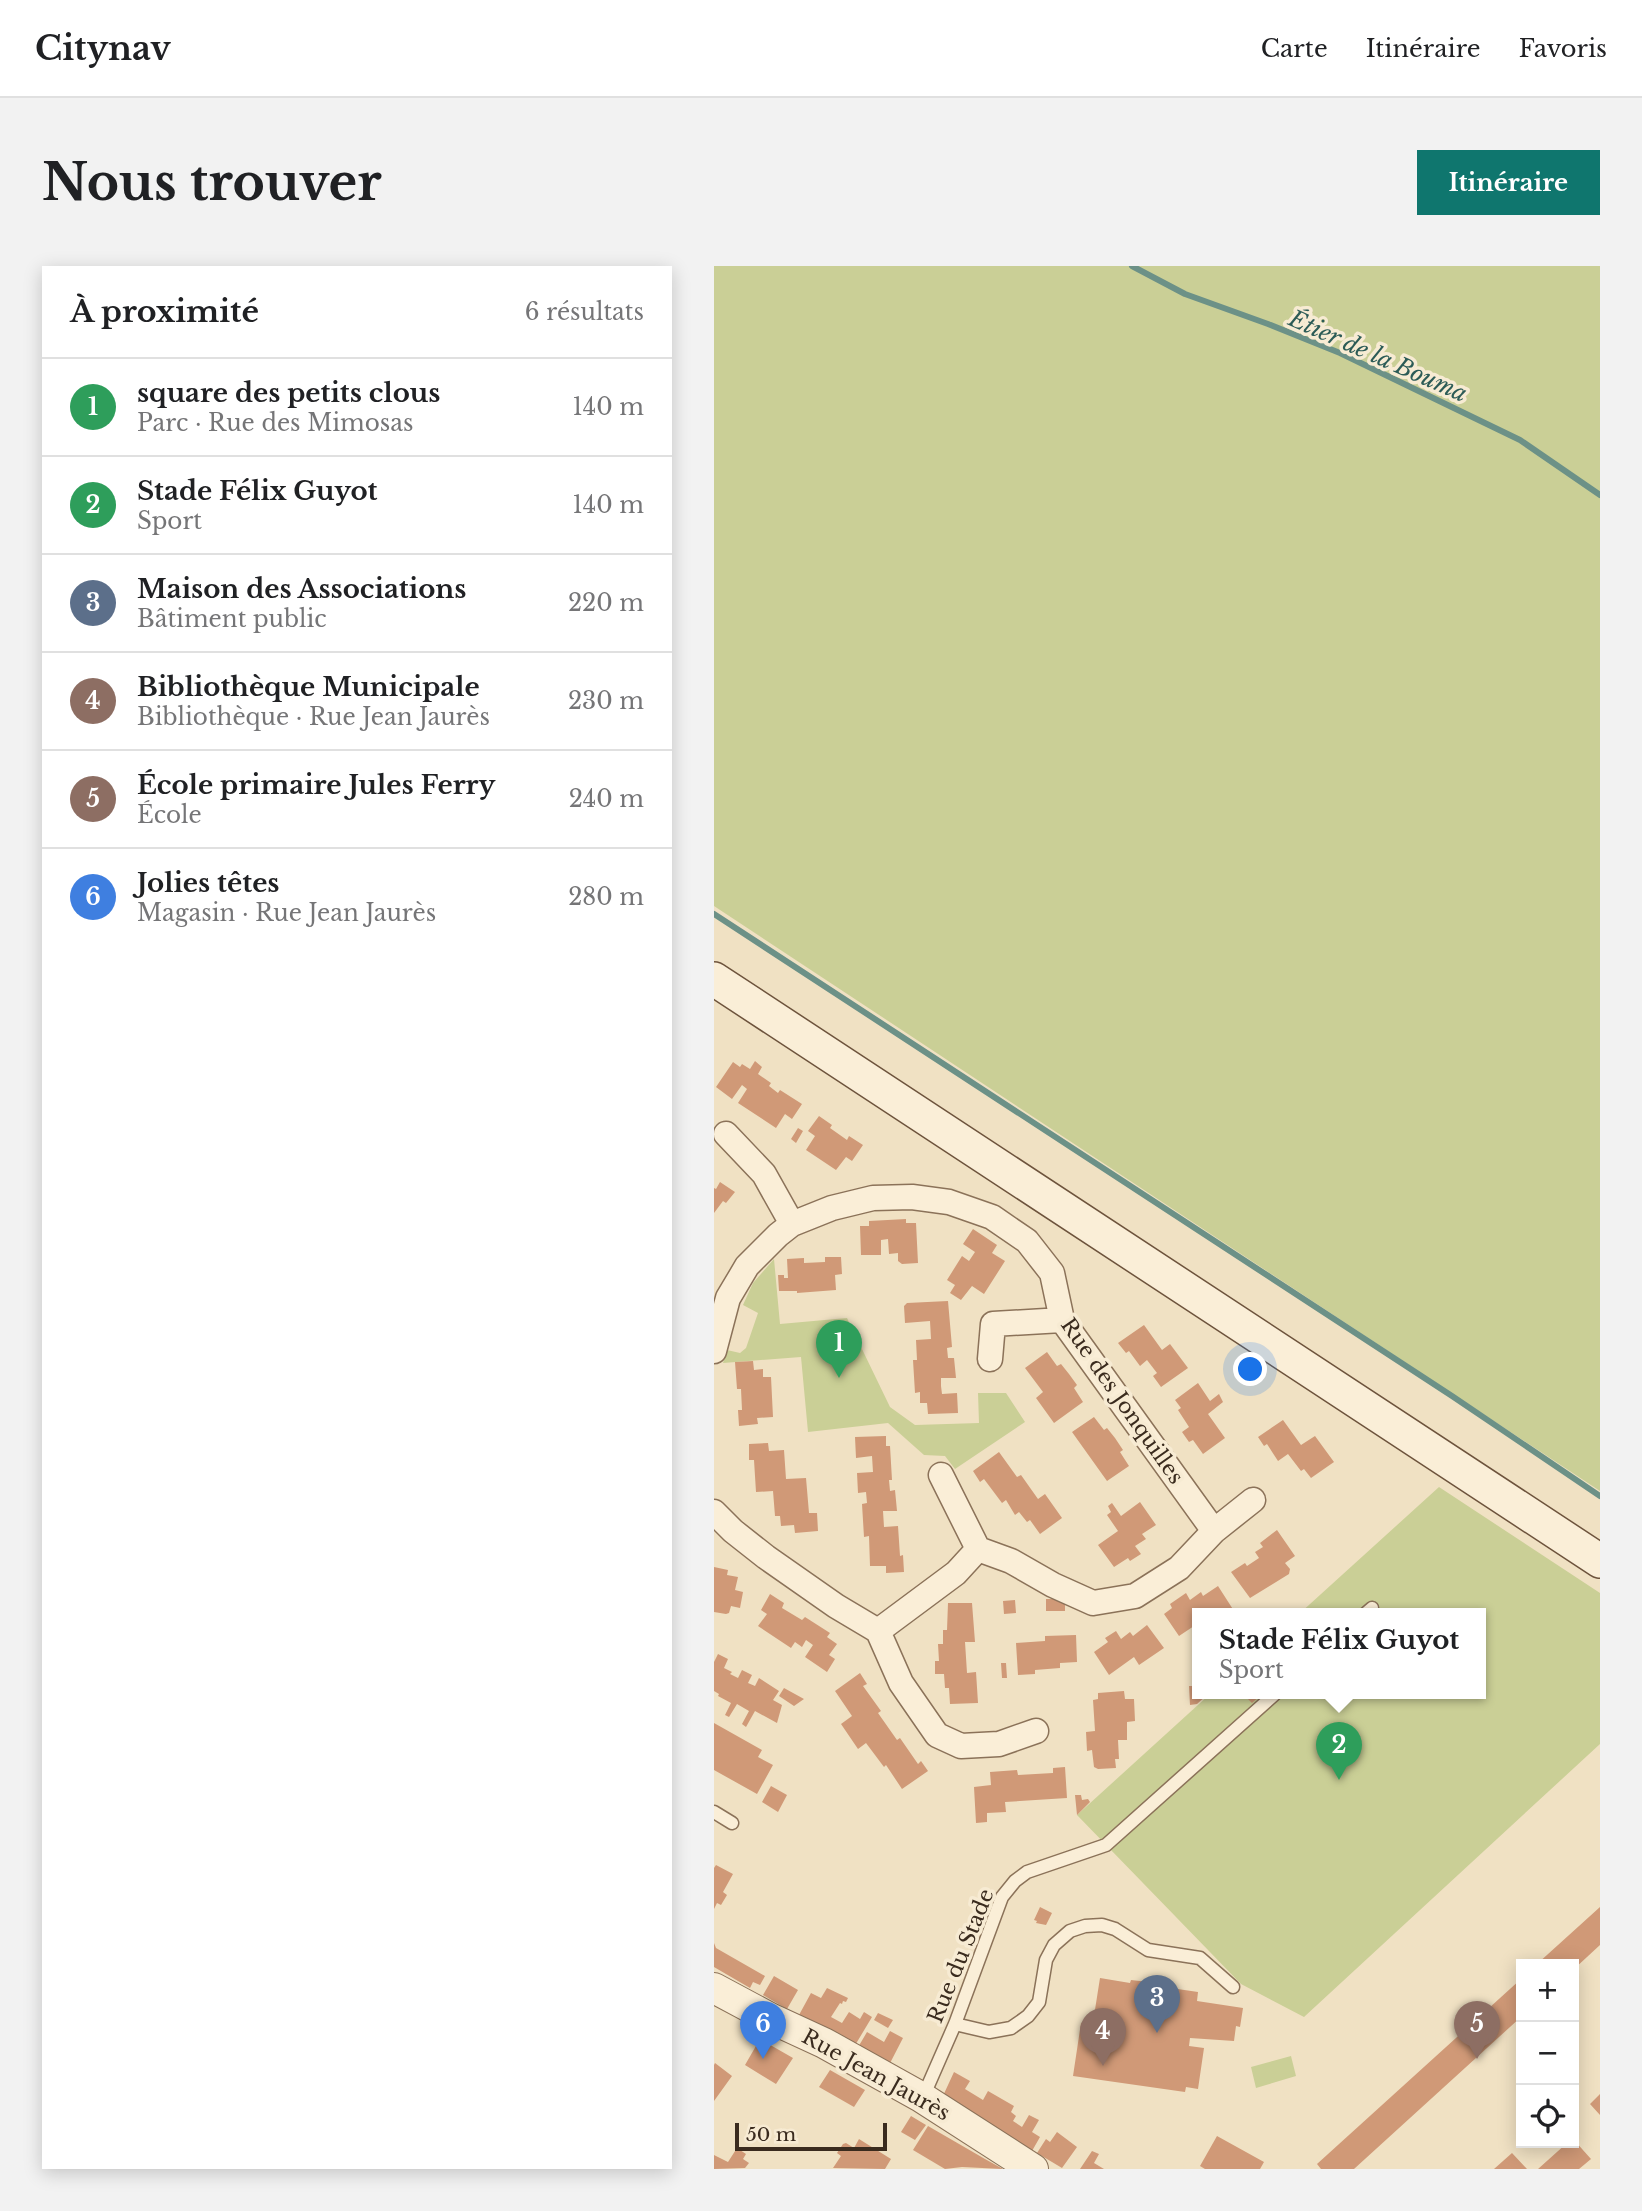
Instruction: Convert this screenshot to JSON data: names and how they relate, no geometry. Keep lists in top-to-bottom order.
{
  "streets": {
    "street": ["Rue des Jonquilles", "Rue Jean Jaurès"],
    "lane": ["Rue du Stade"]
  },
  "crossings": [
    ["Rue du Stade", "Rue Jean Jaurès"]
  ],
  "water": ["Étier de la Bouma"],
  "scale_bar": "50 m",
  "page": {
    "header": "Citynav",
    "nav": ["Carte", "Itinéraire", "Favoris"],
    "buttons": "Itinéraire",
    "title": "Nous trouver",
    "heading": ["À proximité", "6 résultats"],
    "list": [
      {
        "mark": "1",
        "name": "square des petits clous",
        "note": "Parc · Rue des Mimosas",
        "value": "140 m"
      },
      {
        "mark": "2",
        "name": "Stade Félix Guyot",
        "note": "Sport",
        "value": "140 m"
      },
      {
        "mark": "3",
        "name": "Maison des Associations",
        "note": "Bâtiment public",
        "value": "220 m"
      },
      {
        "mark": "4",
        "name": "Bibliothèque Municipale",
        "note": "Bibliothèque · Rue Jean Jaurès",
        "value": "230 m"
      },
      {
        "mark": "5",
        "name": "École primaire Jules Ferry",
        "note": "École",
        "value": "240 m"
      },
      {
        "mark": "6",
        "name": "Jolies têtes",
        "note": "Magasin · Rue Jean Jaurès",
        "value": "280 m"
      }
    ],
    "pins": [
      "1",
      "2",
      "3",
      "5",
      "6",
      "4"
    ],
    "popup": ["Stade Félix Guyot", "Sport"],
    "map_buttons": ["+", "−"],
    "scale": "50 m"
  }
}
